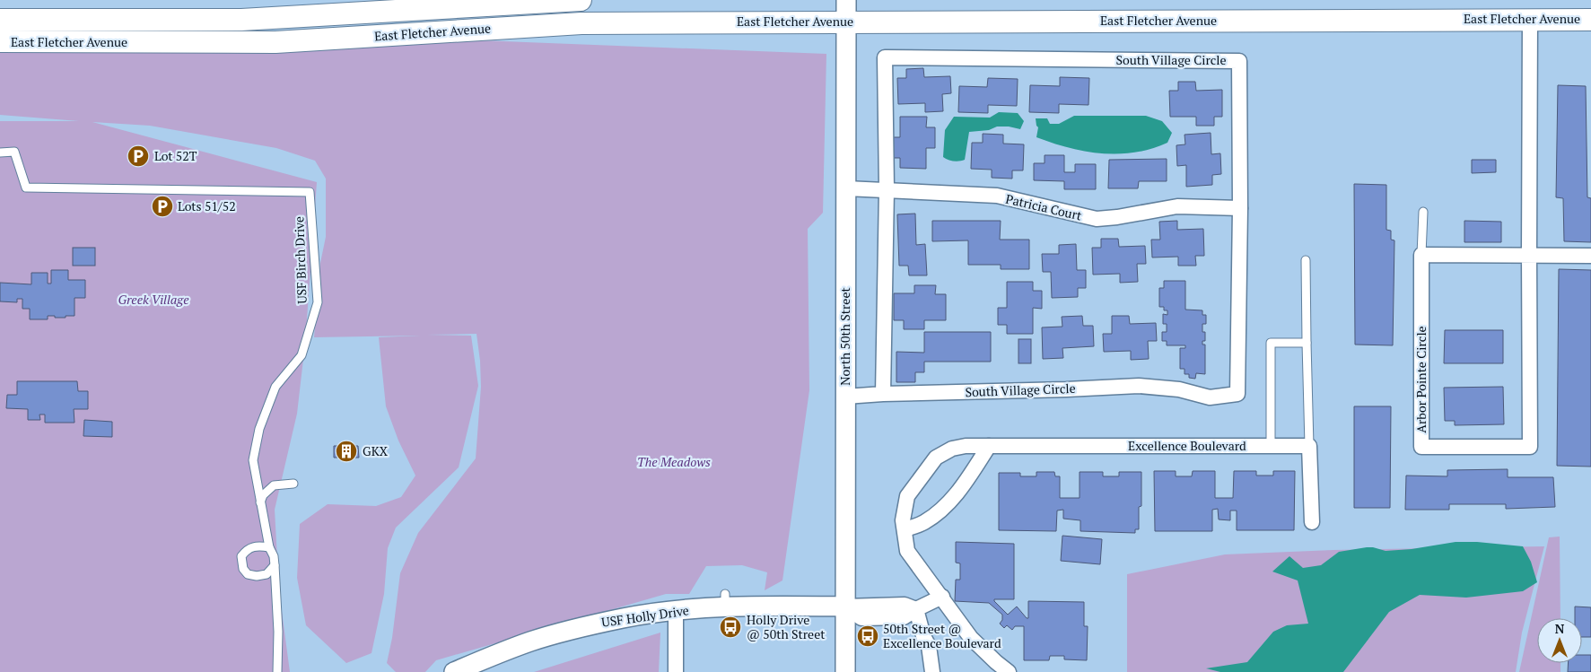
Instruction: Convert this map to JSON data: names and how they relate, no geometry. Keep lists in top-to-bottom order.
{
  "streets": {
    "main road": ["East Fletcher Avenue"],
    "street": [
      "South Village Circle",
      "Patricia Court",
      "North 50th Street",
      "Arbor Pointe Circle",
      "Excellence Boulevard",
      "USF Holly Drive"
    ],
    "lane": ["USF Birch Drive"]
  },
  "crossings": [
    ["East Fletcher Avenue", "North 50th Street"],
    ["East Fletcher Avenue", "Arbor Pointe Circle"],
    ["South Village Circle", "Patricia Court"],
    ["South Village Circle", "North 50th Street"],
    ["Patricia Court", "North 50th Street"],
    ["North 50th Street", "USF Holly Drive"]
  ],
  "parks": ["Greek Village", "The Meadows"],
  "places": {
    "parking": ["Lot 52T", "Lots 51/52"],
    "building": ["GKX"],
    "bus stop": ["Holly Drive @ 50th Street", "50th Street @ Excellence Boulevard"]
  },
  "north": "top"
}
